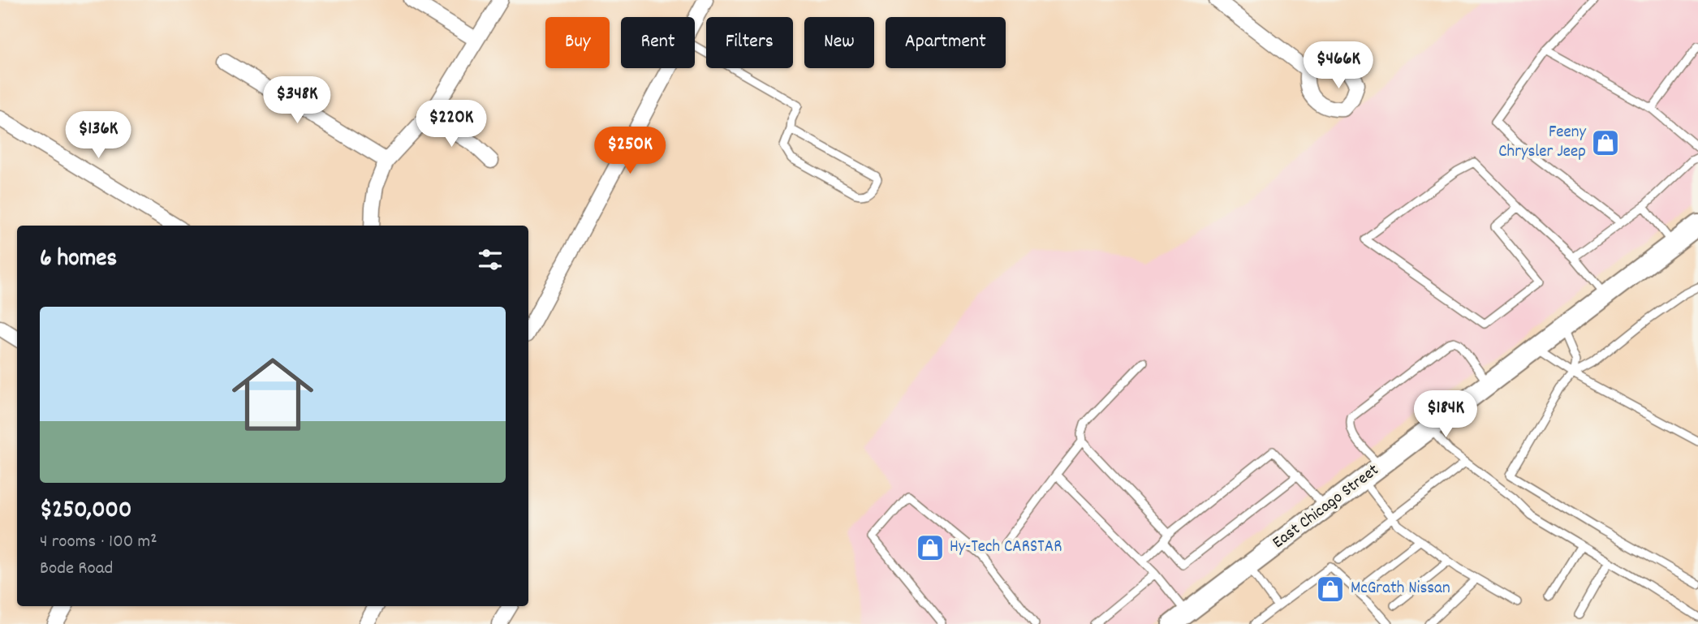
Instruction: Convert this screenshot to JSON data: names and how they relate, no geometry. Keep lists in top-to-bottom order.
{
  "streets": {
    "main road": ["East Chicago Street"]
  },
  "places": {
    "shop": ["Feeny Chrysler Jeep", "Hy-Tech CARSTAR", "McGrath Nissan"]
  },
  "page": {
    "chip": [
      "Buy",
      "Rent",
      "Filters",
      "New",
      "Apartment"
    ],
    "price": [
      "$466K",
      "$348K",
      "$220K",
      "$136K",
      "$250K",
      "$184K"
    ],
    "heading": "6 homes",
    "list": [
      {
        "name": "$250,000",
        "note": "4 rooms · 100 m² · Bode Road"
      }
    ]
  }
}
